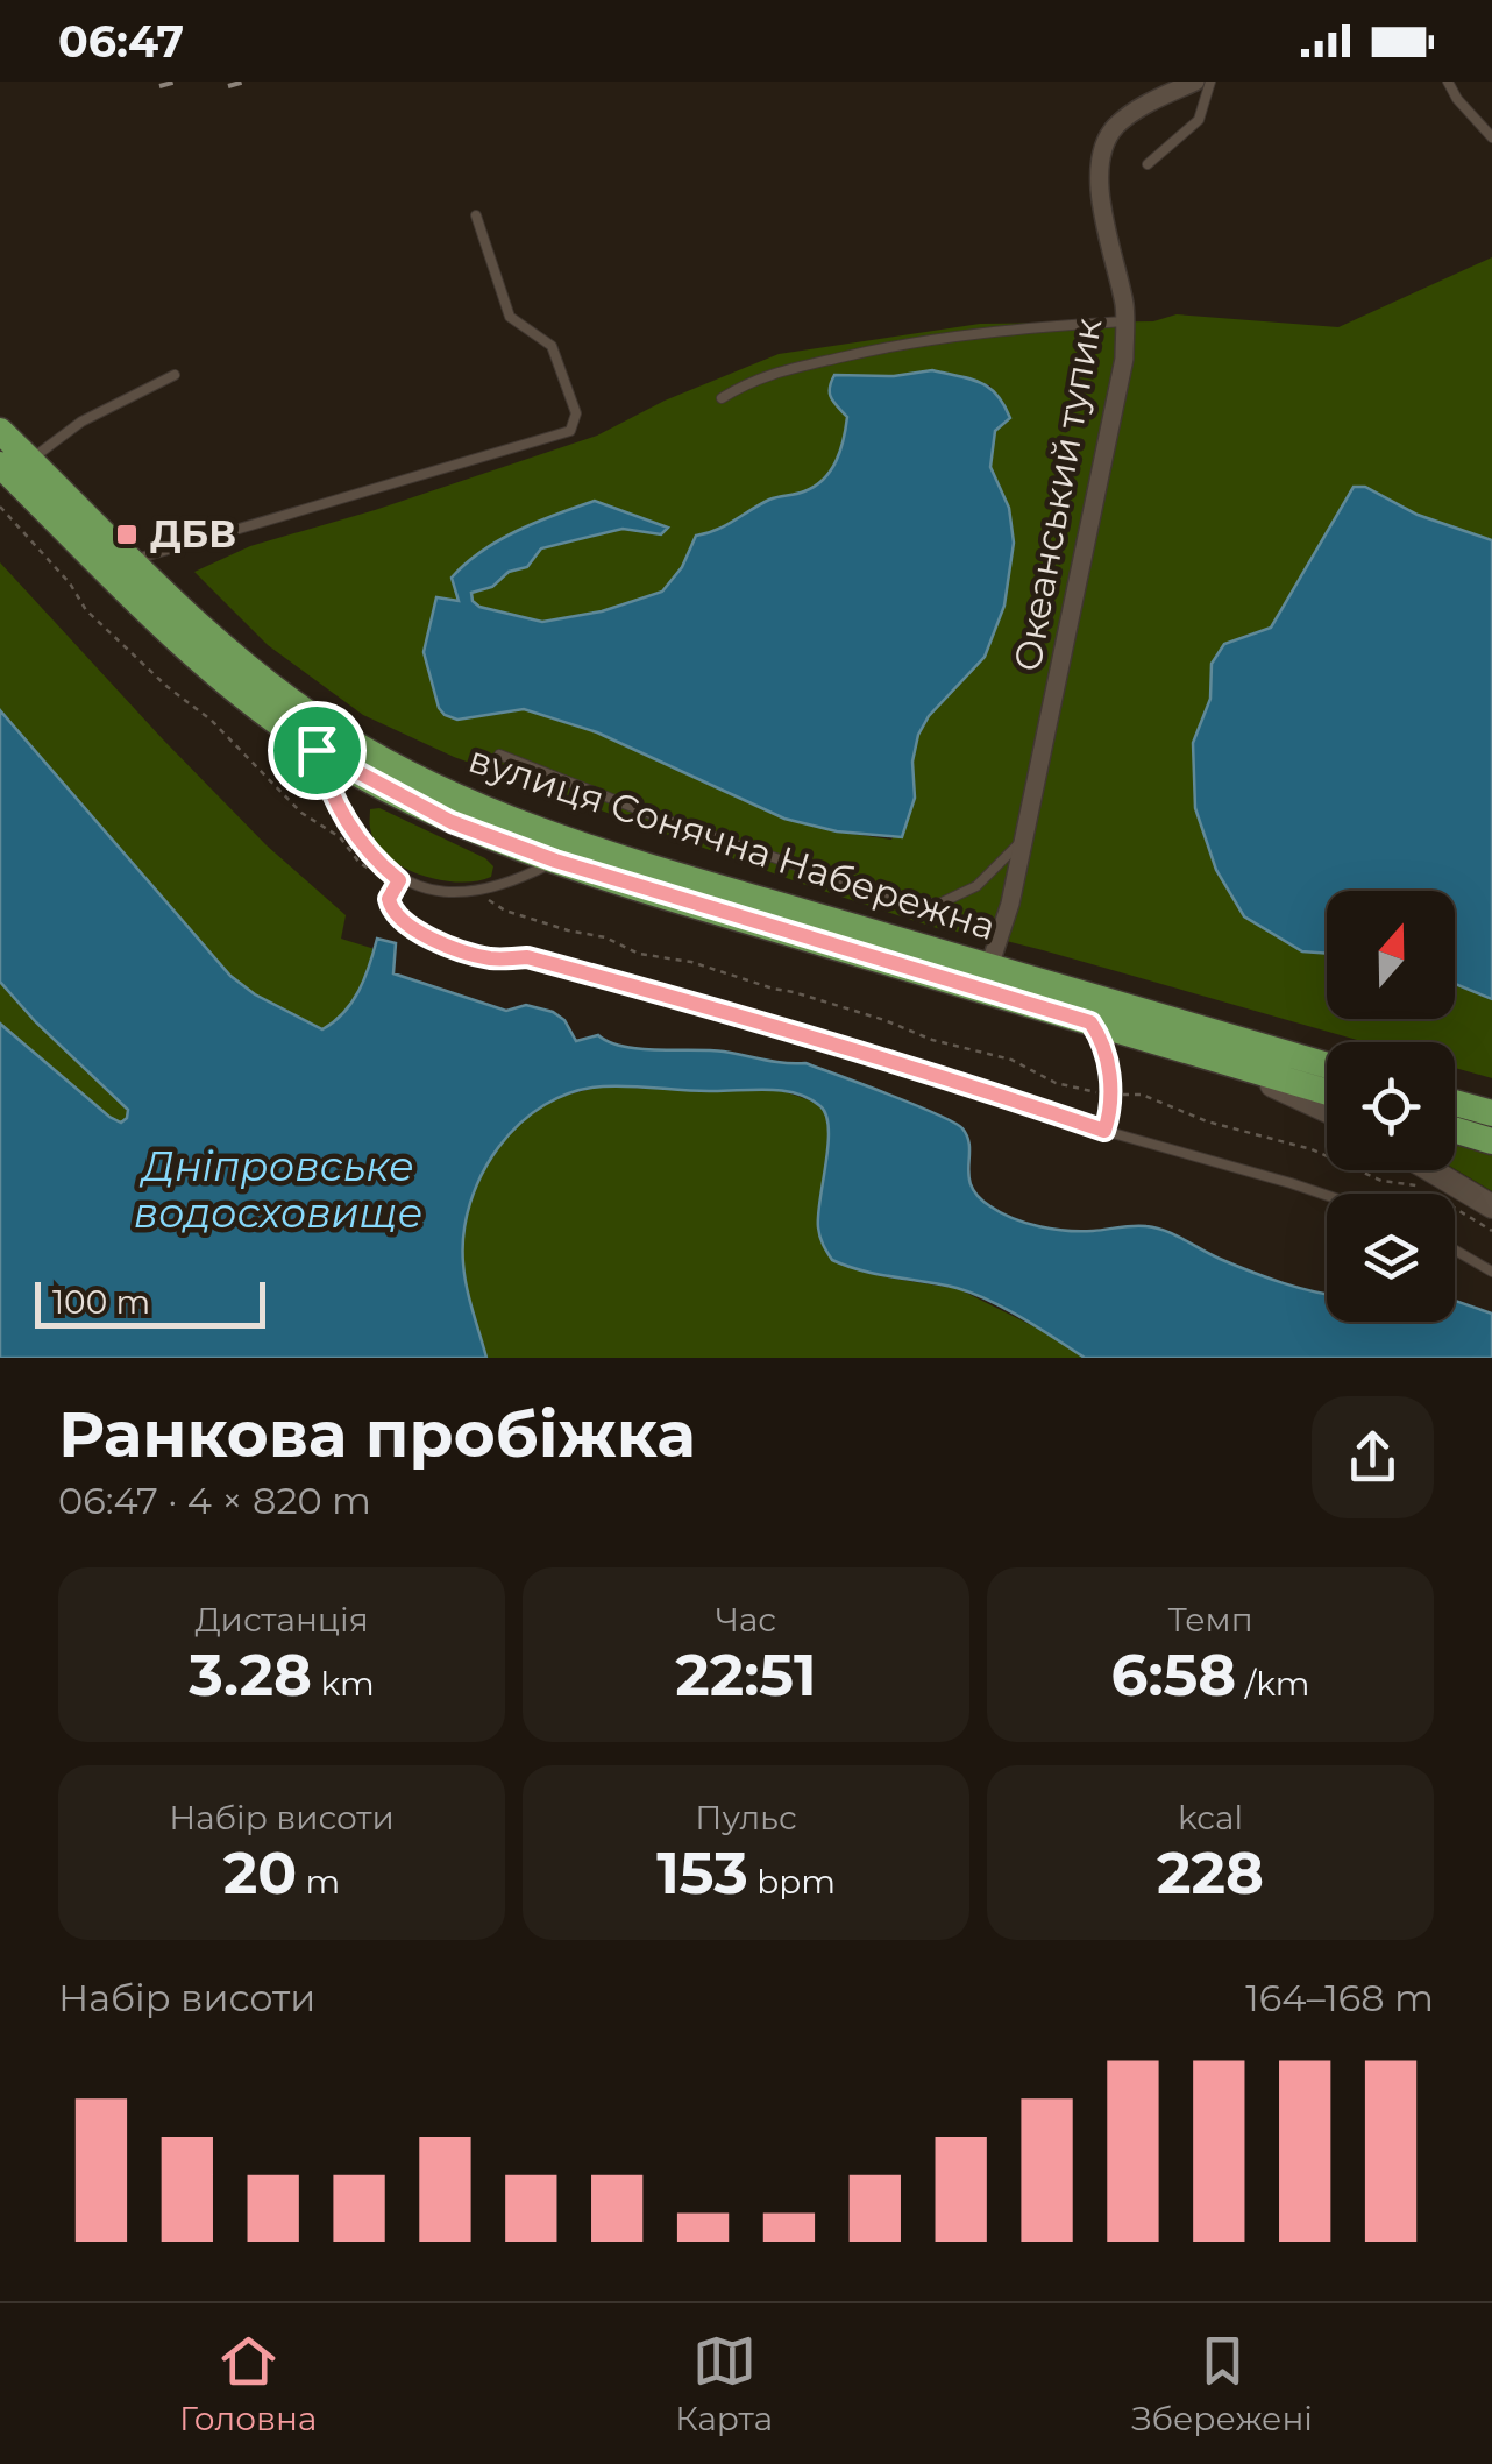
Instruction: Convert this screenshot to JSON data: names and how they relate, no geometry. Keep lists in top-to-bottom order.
{
  "streets": {
    "main road": ["вулиця Сонячна Набережна"],
    "street": ["Океанський тупик"]
  },
  "crossings": [
    ["Океанський тупик", "вулиця Сонячна Набережна"]
  ],
  "water": ["Дніпровське водосховище"],
  "places": {
    "transit": ["ДБВ"]
  },
  "scale_bar": "100 m",
  "north": "top",
  "page": {
    "status": "06:47",
    "scale": "100 m",
    "heading": ["Ранкова пробіжка", "06:47 · 4 × 820 m"],
    "stats": [
      ["Дистанція", "3.28 km"],
      ["Час", "22:51"],
      ["Темп", "6:58 /km"],
      ["Набір висоти", "20 m"],
      ["Пульс", "153 bpm"],
      ["kcal", "228"]
    ],
    "chart": ["Набір висоти", "164–168 m"],
    "tabs": ["Головна", "Карта", "Збережені"]
  }
}
